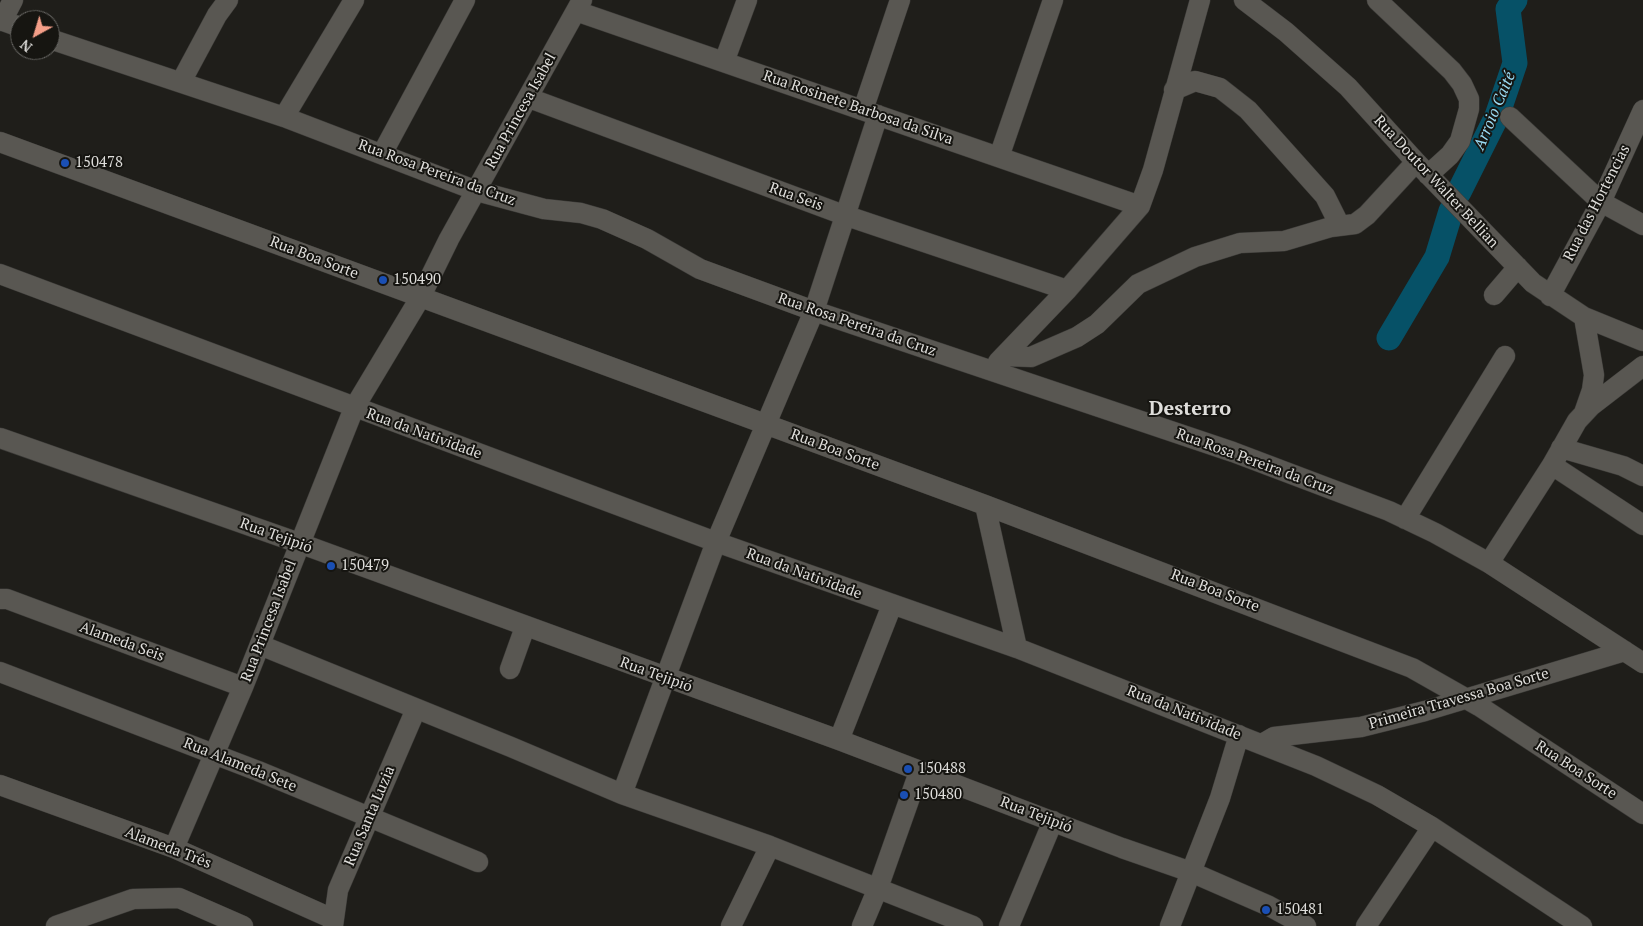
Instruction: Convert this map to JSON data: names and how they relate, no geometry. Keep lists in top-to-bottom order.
{
  "streets": {
    "street": [
      "Rua Rosinete Barbosa da Silva",
      "Rua Princesa Isabel",
      "Rua Rosa Pereira da Cruz",
      "Rua Doutor Walter Bellian",
      "Rua Seis",
      "Rua das Hortencias",
      "Rua Boa Sorte",
      "Rua da Natividade",
      "Rua Tejipió",
      "Alameda Seis",
      "Primeira Travessa Boa Sorte",
      "Rua Alameda Sete",
      "Rua Santa Luzia",
      "Alameda Três"
    ]
  },
  "crossings": [
    ["Rua Rosinete Barbosa da Silva", "Rua Princesa Isabel"],
    ["Rua Princesa Isabel", "Rua Rosa Pereira da Cruz"],
    ["Rua Princesa Isabel", "Rua Seis"],
    ["Rua Princesa Isabel", "Rua Boa Sorte"],
    ["Rua Princesa Isabel", "Rua da Natividade"],
    ["Rua Princesa Isabel", "Rua Tejipió"],
    ["Rua Princesa Isabel", "Alameda Seis"],
    ["Rua Princesa Isabel", "Rua Alameda Sete"],
    ["Rua Princesa Isabel", "Alameda Três"],
    ["Rua Rosa Pereira da Cruz", "Primeira Travessa Boa Sorte"],
    ["Rua Doutor Walter Bellian", "Rua das Hortencias"],
    ["Rua Boa Sorte", "Primeira Travessa Boa Sorte"],
    ["Rua da Natividade", "Primeira Travessa Boa Sorte"],
    ["Rua Alameda Sete", "Rua Santa Luzia"],
    ["Rua Santa Luzia", "Alameda Três"]
  ],
  "districts": ["Desterro"],
  "water": ["Arroio Caité"],
  "places": [
    "150478",
    "150490",
    "150479",
    "150488",
    "150480",
    "150481"
  ],
  "north": "bottom left"
}
